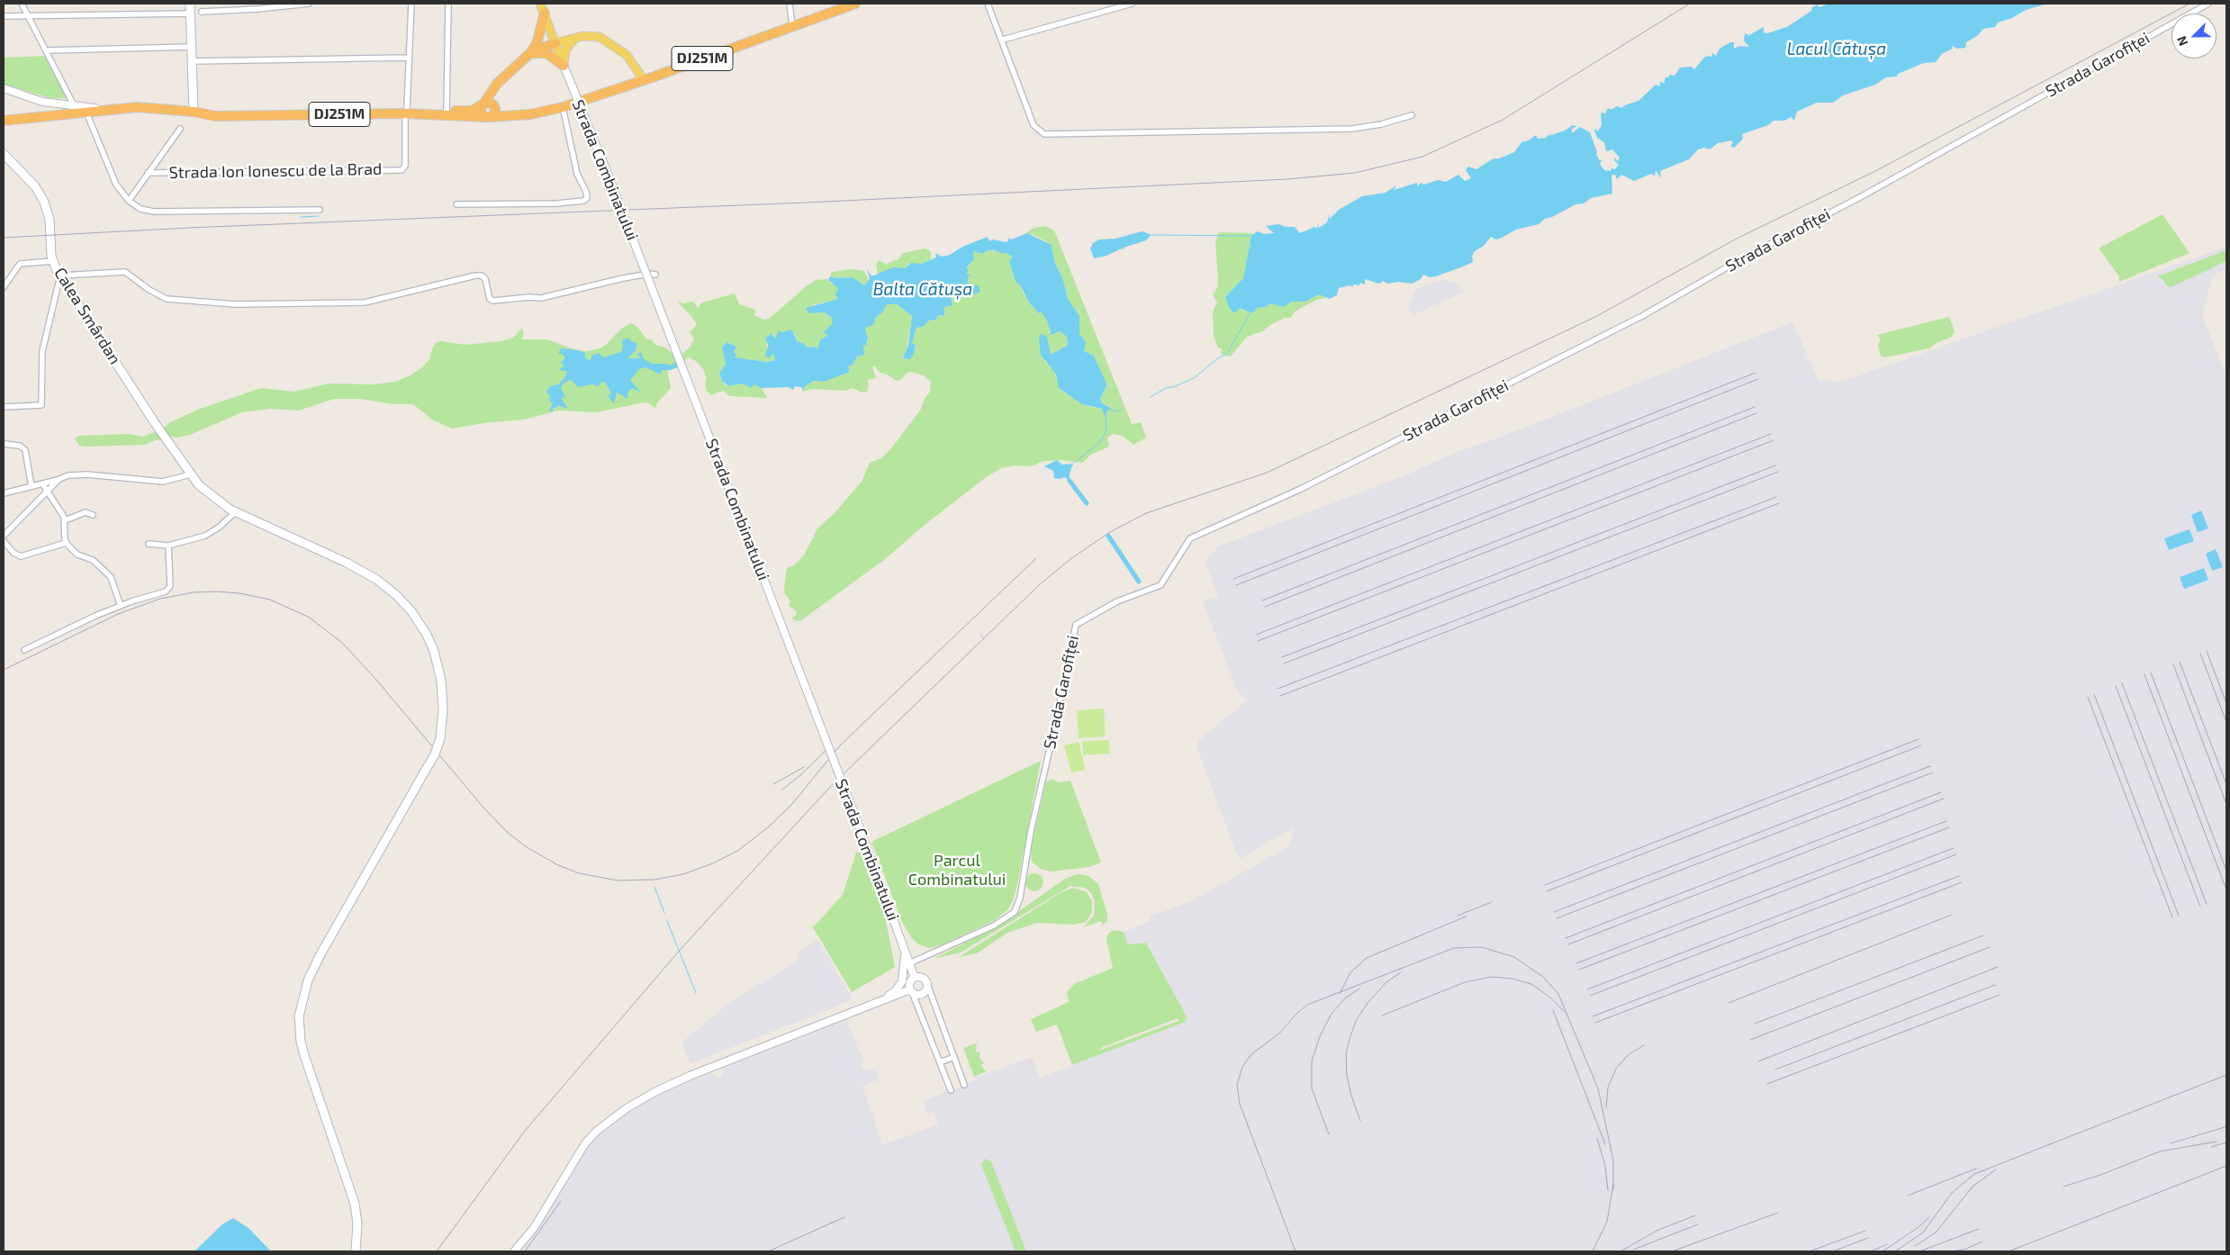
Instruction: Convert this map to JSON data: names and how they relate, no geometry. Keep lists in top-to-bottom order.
{
  "streets": {
    "highway": ["DJ251M"],
    "main road": ["Strada Combinatului", "Calea Smârdan"],
    "street": ["Strada Garofiței", "Strada Ion Ionescu de la Brad"]
  },
  "crossings": [
    ["DJ251M", "Strada Ion Ionescu de la Brad"],
    ["Strada Garofiței", "Strada Combinatului"]
  ],
  "water": ["Lacul Cătușa", "Balta Cătușa"],
  "parks": ["Parcul Combinatului"],
  "north": "bottom left"
}
